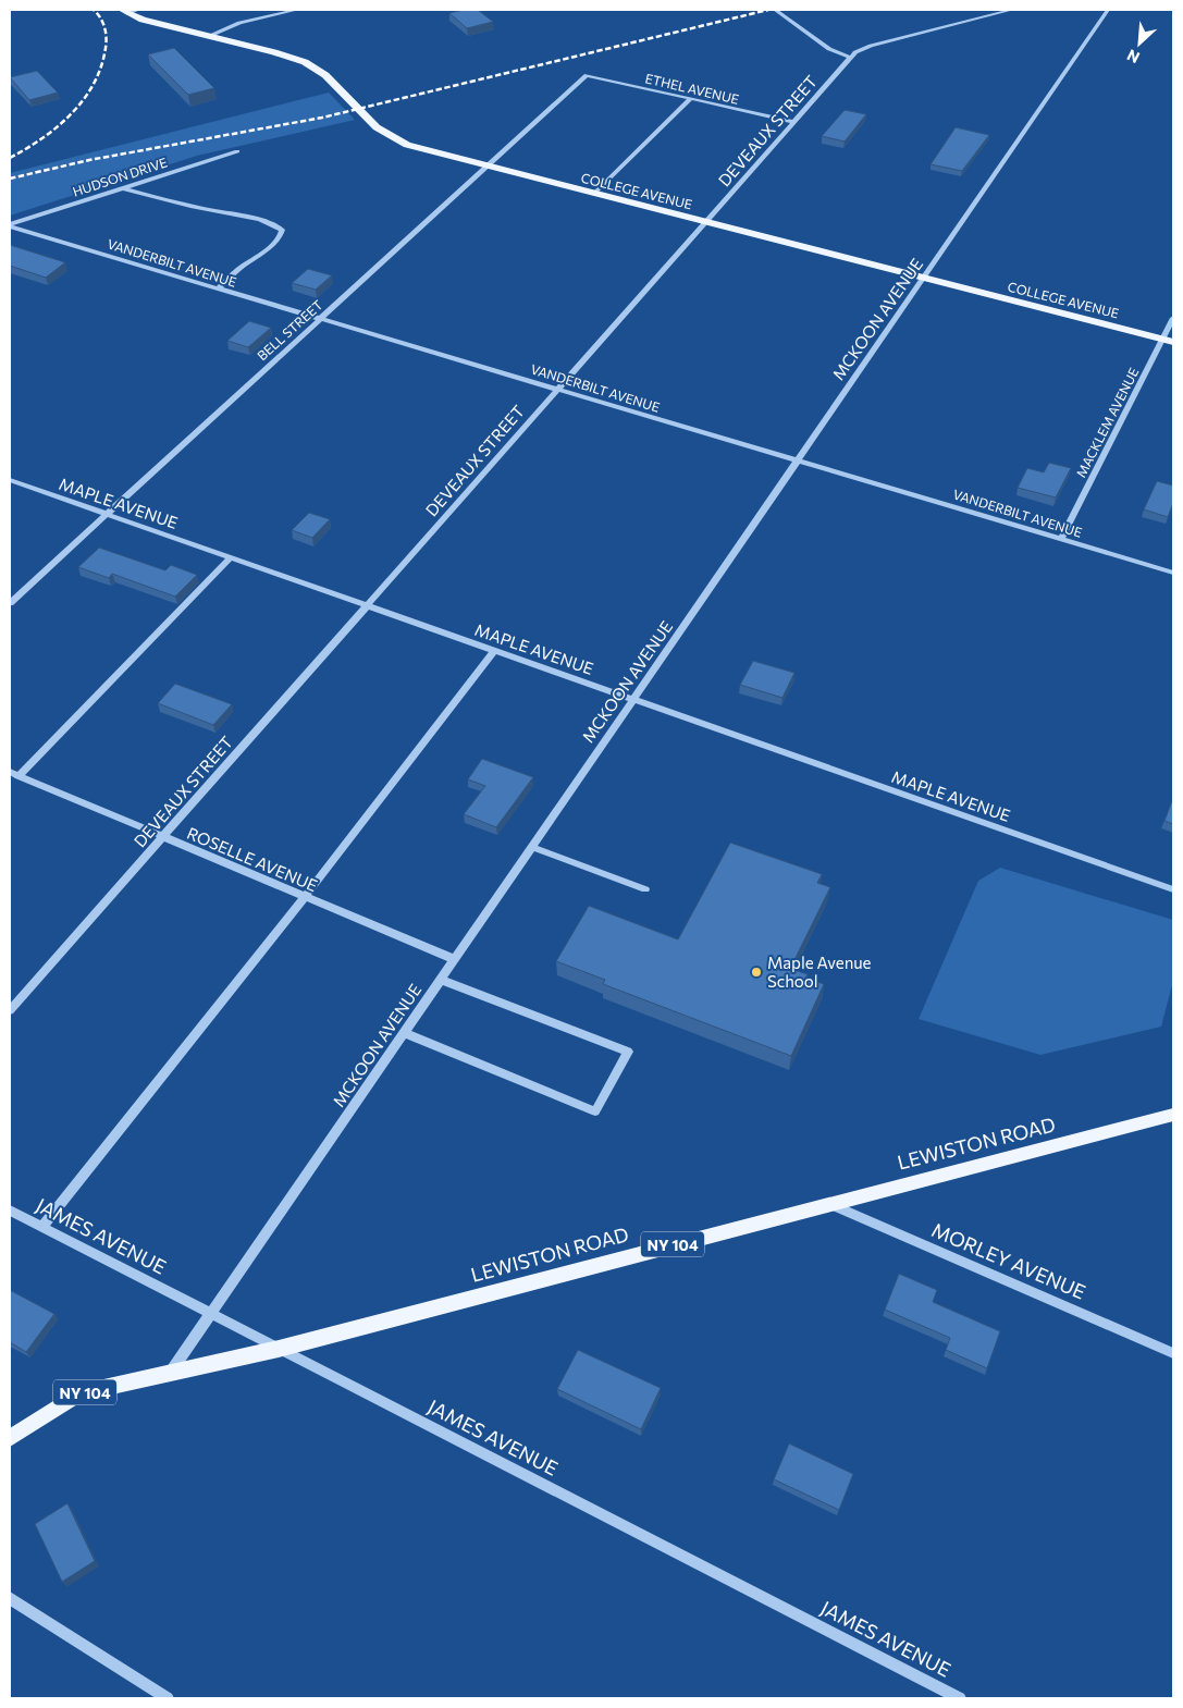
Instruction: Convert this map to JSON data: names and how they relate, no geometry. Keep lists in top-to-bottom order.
{
  "streets": {
    "main road": ["COLLEGE AVENUE", "LEWISTON ROAD", "NY 104"],
    "street": [
      "ETHEL AVENUE",
      "DEVEAUX STREET",
      "HUDSON DRIVE",
      "VANDERBILT AVENUE",
      "MCKOON AVENUE",
      "BELL STREET",
      "MACKLEM AVENUE",
      "MAPLE AVENUE",
      "ROSELLE AVENUE",
      "JAMES AVENUE",
      "MORLEY AVENUE"
    ]
  },
  "crossings": [
    ["ETHEL AVENUE", "DEVEAUX STREET"],
    ["ETHEL AVENUE", "BELL STREET"],
    ["DEVEAUX STREET", "COLLEGE AVENUE"],
    ["DEVEAUX STREET", "VANDERBILT AVENUE"],
    ["DEVEAUX STREET", "MAPLE AVENUE"],
    ["DEVEAUX STREET", "ROSELLE AVENUE"],
    ["HUDSON DRIVE", "VANDERBILT AVENUE"],
    ["COLLEGE AVENUE", "MCKOON AVENUE"],
    ["COLLEGE AVENUE", "BELL STREET"],
    ["COLLEGE AVENUE", "MACKLEM AVENUE"],
    ["VANDERBILT AVENUE", "MCKOON AVENUE"],
    ["VANDERBILT AVENUE", "BELL STREET"],
    ["VANDERBILT AVENUE", "MACKLEM AVENUE"],
    ["MCKOON AVENUE", "MAPLE AVENUE"],
    ["MCKOON AVENUE", "ROSELLE AVENUE"],
    ["MCKOON AVENUE", "LEWISTON ROAD"],
    ["MCKOON AVENUE", "JAMES AVENUE"],
    ["BELL STREET", "MAPLE AVENUE"],
    ["LEWISTON ROAD", "JAMES AVENUE"],
    ["LEWISTON ROAD", "MORLEY AVENUE"]
  ],
  "places": ["Maple Avenue School"],
  "north": "bottom left"
}
